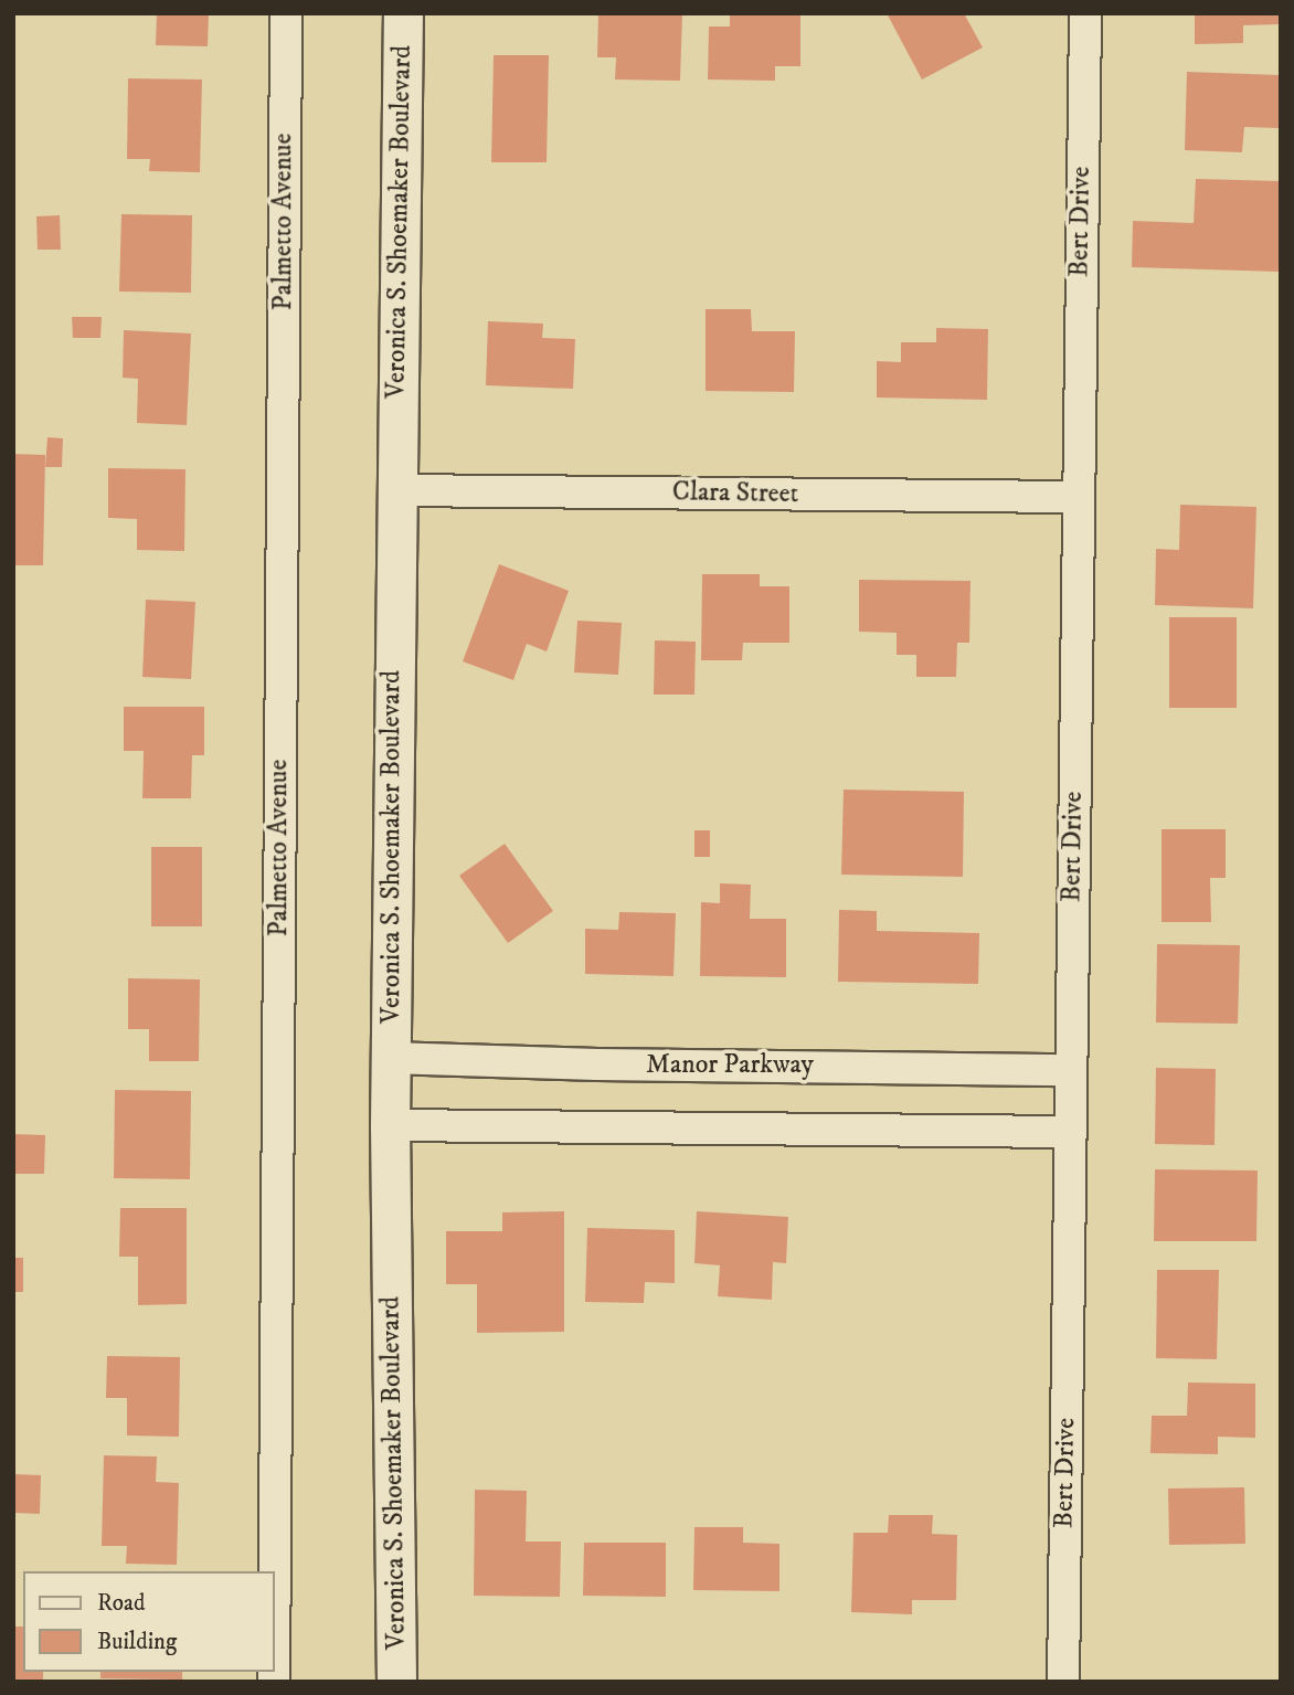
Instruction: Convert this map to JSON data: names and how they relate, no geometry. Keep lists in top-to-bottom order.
{
  "streets": {
    "street": [
      "Palmetto Avenue",
      "Veronica S. Shoemaker Boulevard",
      "Bert Drive",
      "Clara Street",
      "Manor Parkway"
    ]
  },
  "crossings": [
    ["Veronica S. Shoemaker Boulevard", "Clara Street"],
    ["Veronica S. Shoemaker Boulevard", "Manor Parkway"],
    ["Bert Drive", "Clara Street"],
    ["Bert Drive", "Manor Parkway"]
  ],
  "legend": ["Road", "Building"]
}
